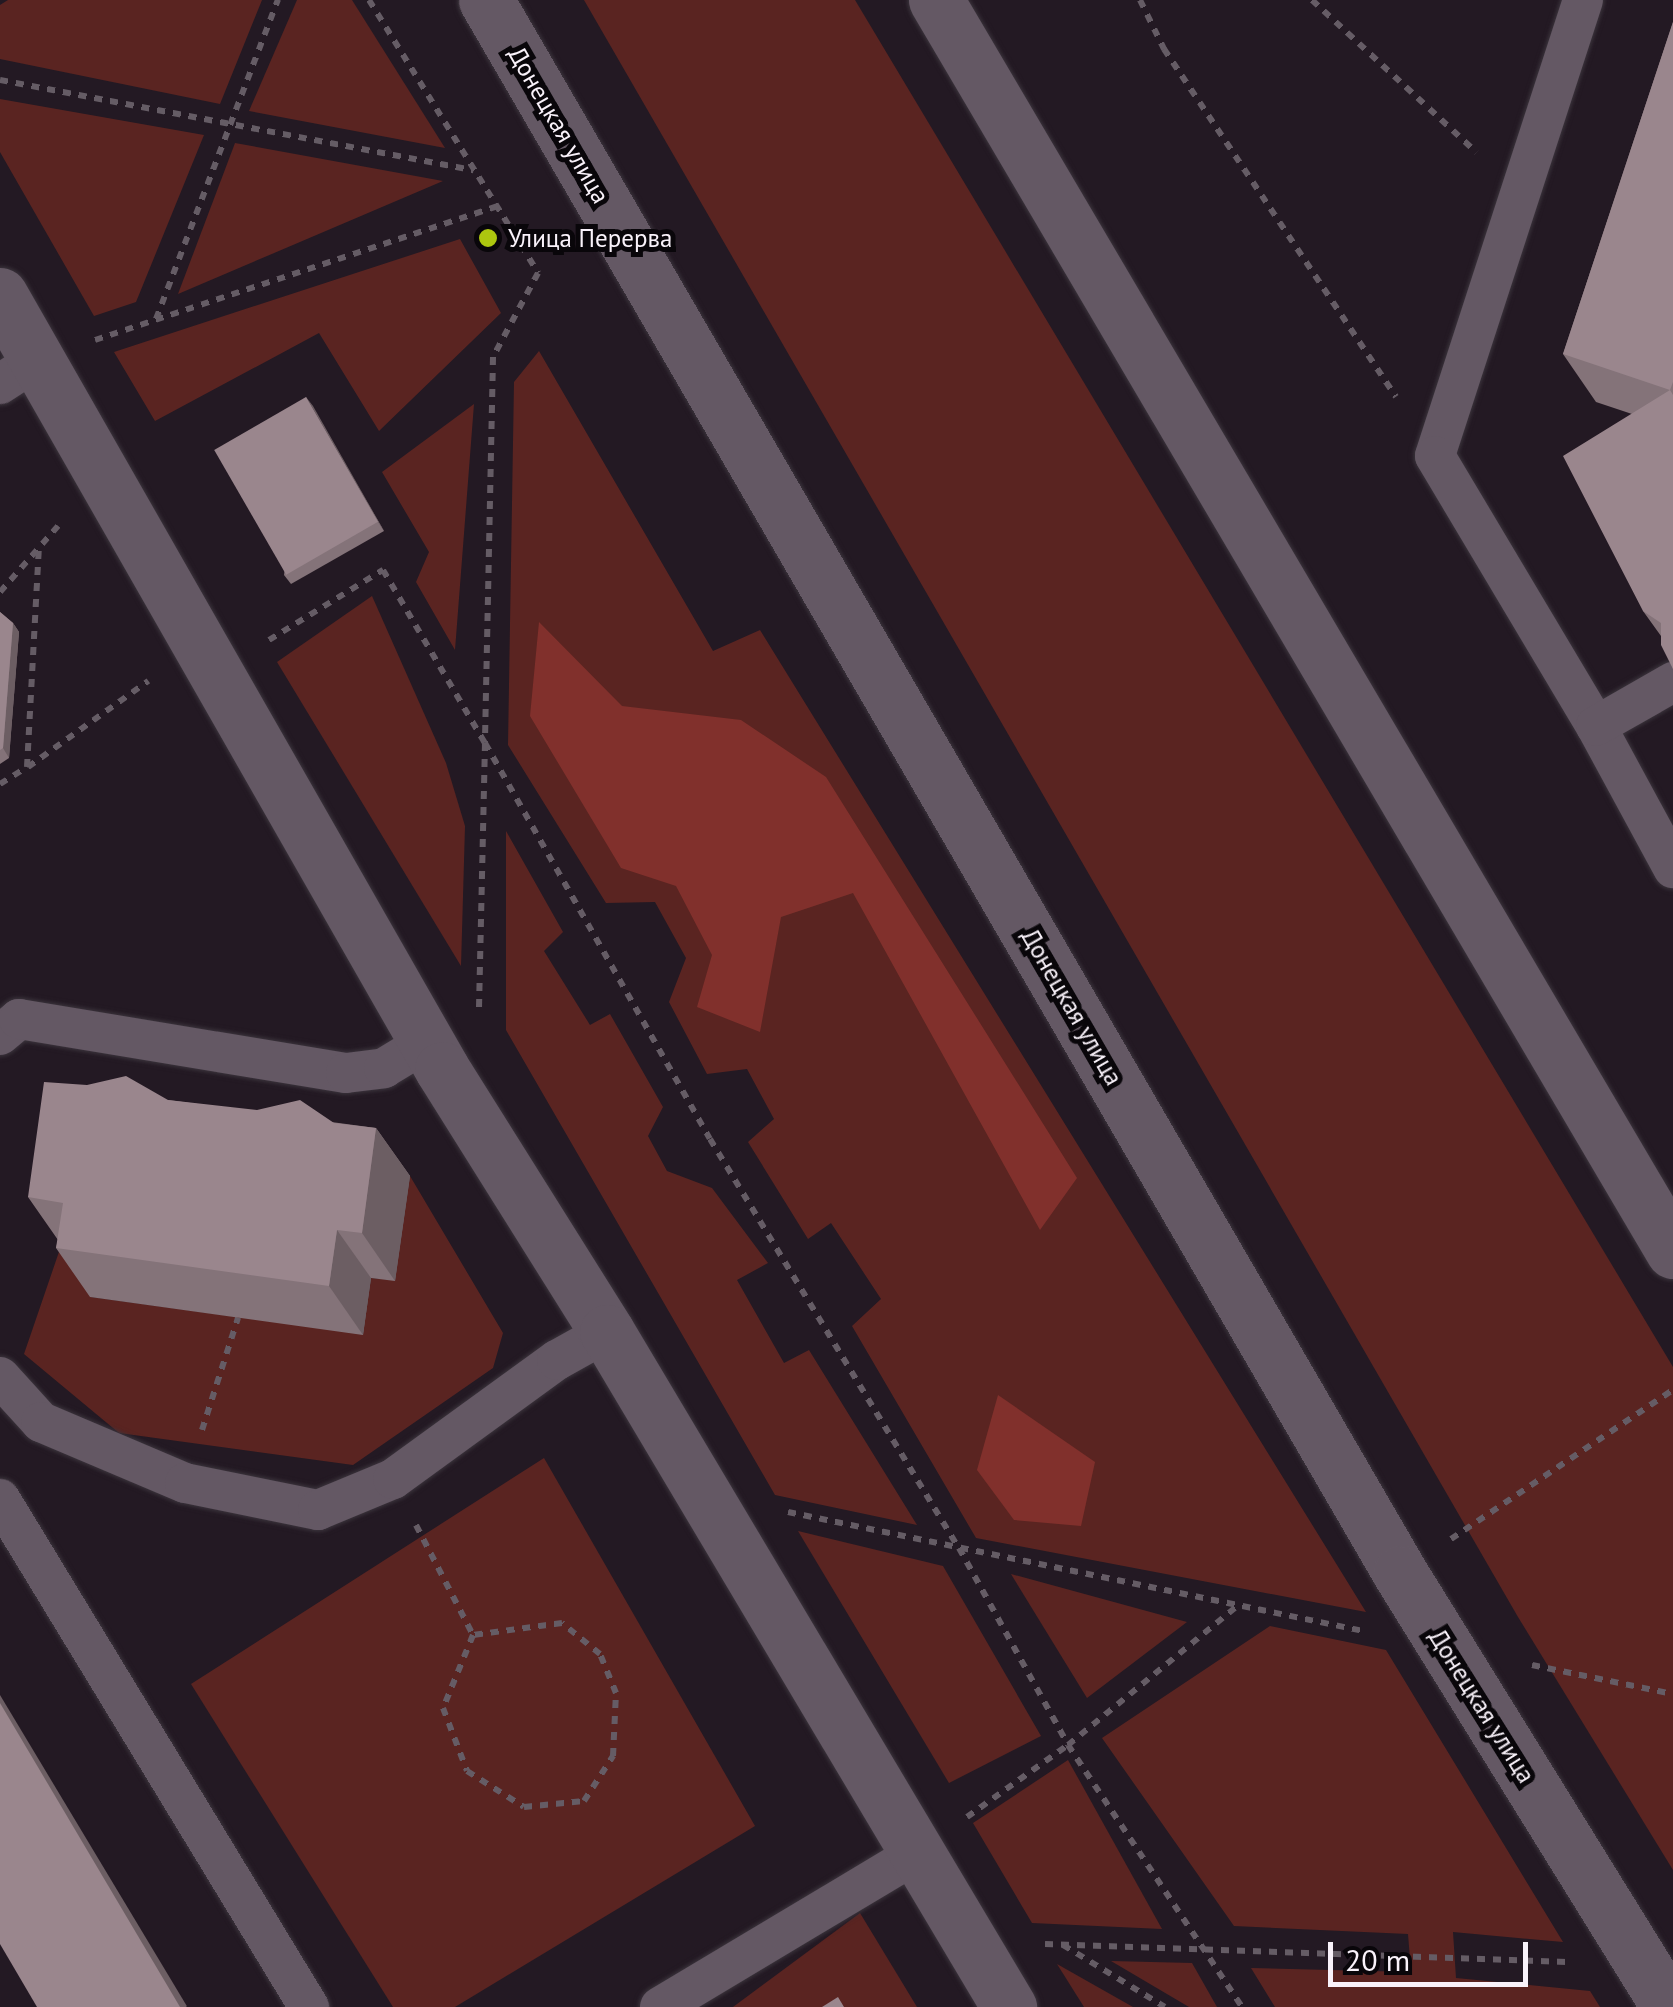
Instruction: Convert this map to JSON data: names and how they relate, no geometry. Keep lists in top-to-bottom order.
{
  "streets": {
    "street": ["Донецкая улица"]
  },
  "places": ["Улица Перерва"],
  "scale_bar": "20 m"
}
